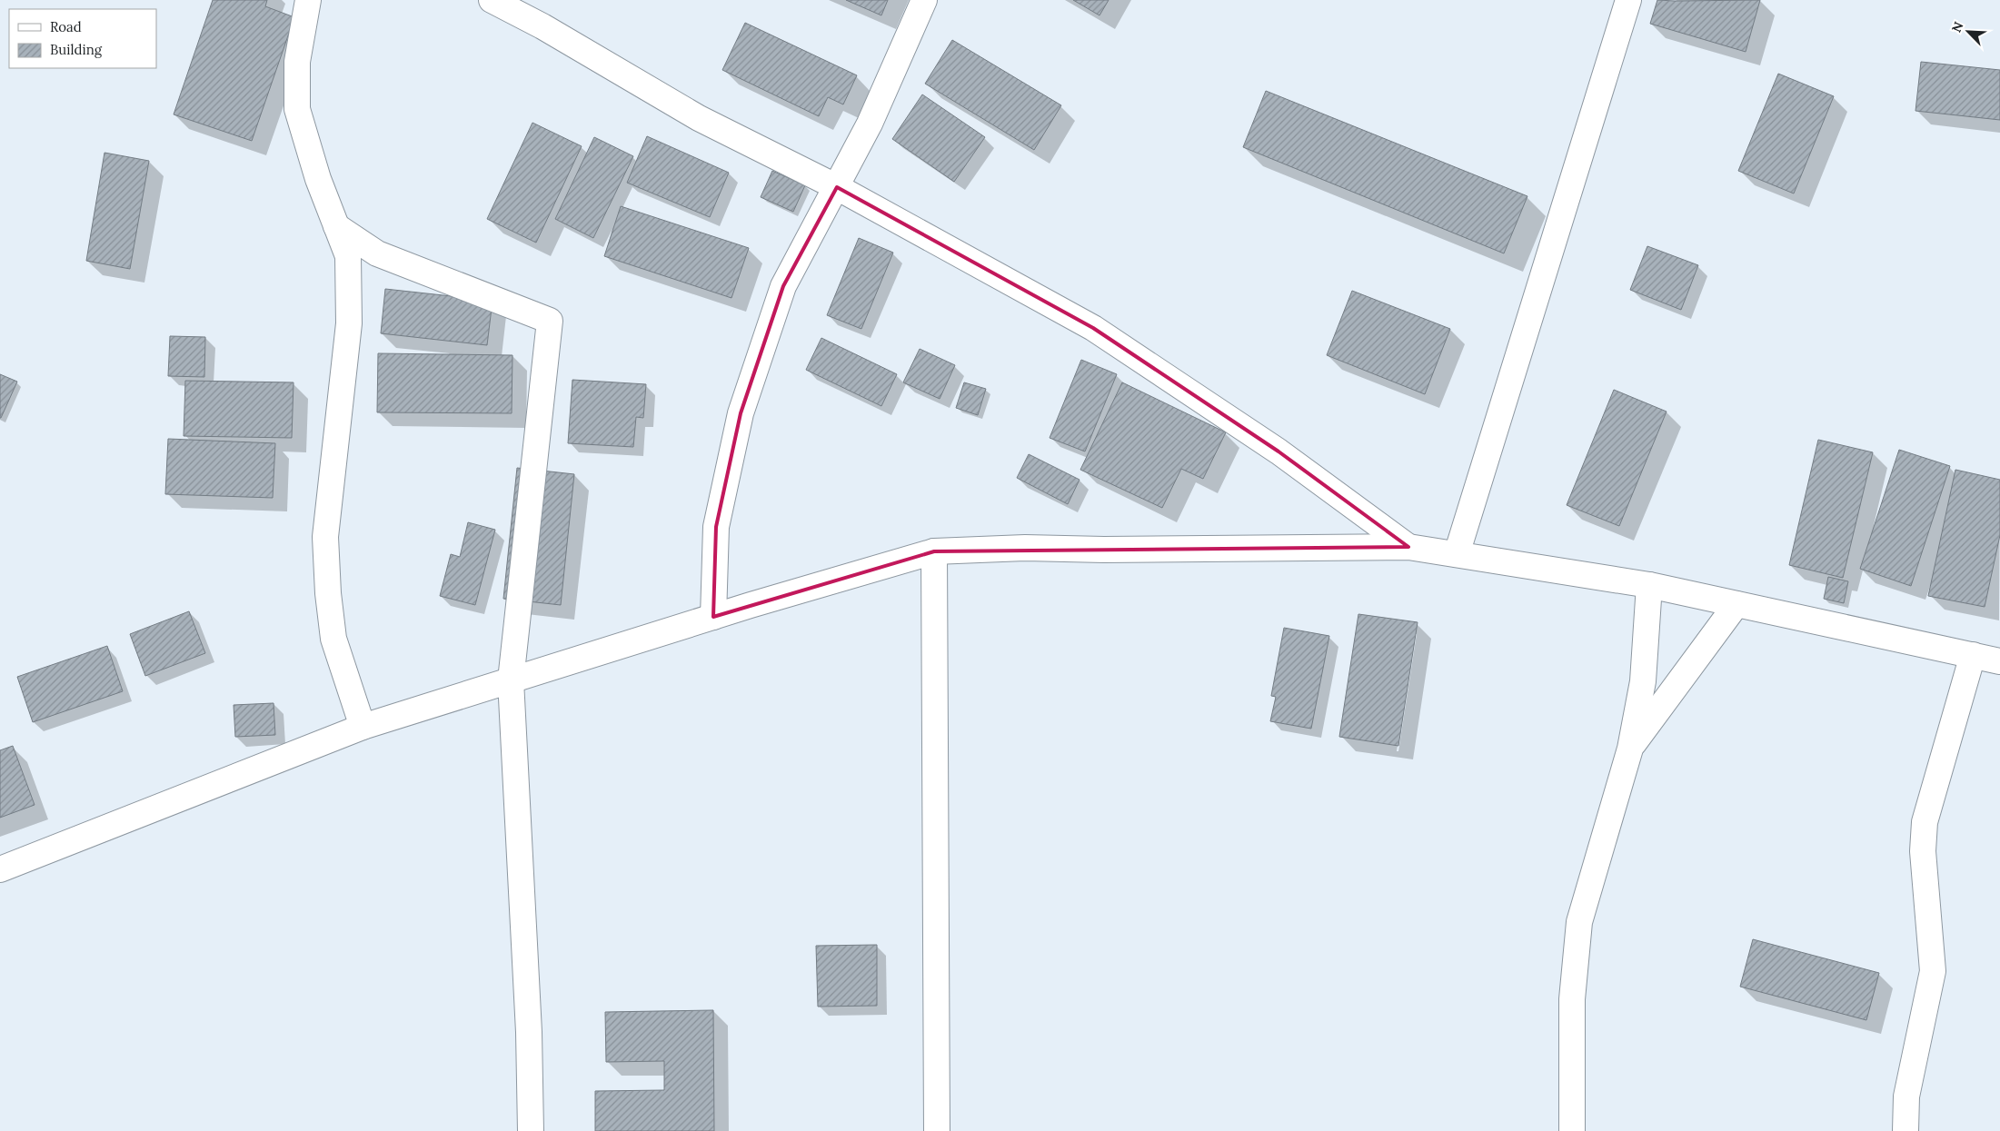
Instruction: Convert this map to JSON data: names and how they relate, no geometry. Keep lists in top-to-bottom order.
{
  "legend": ["Road", "Building"],
  "north": "top left"
}
